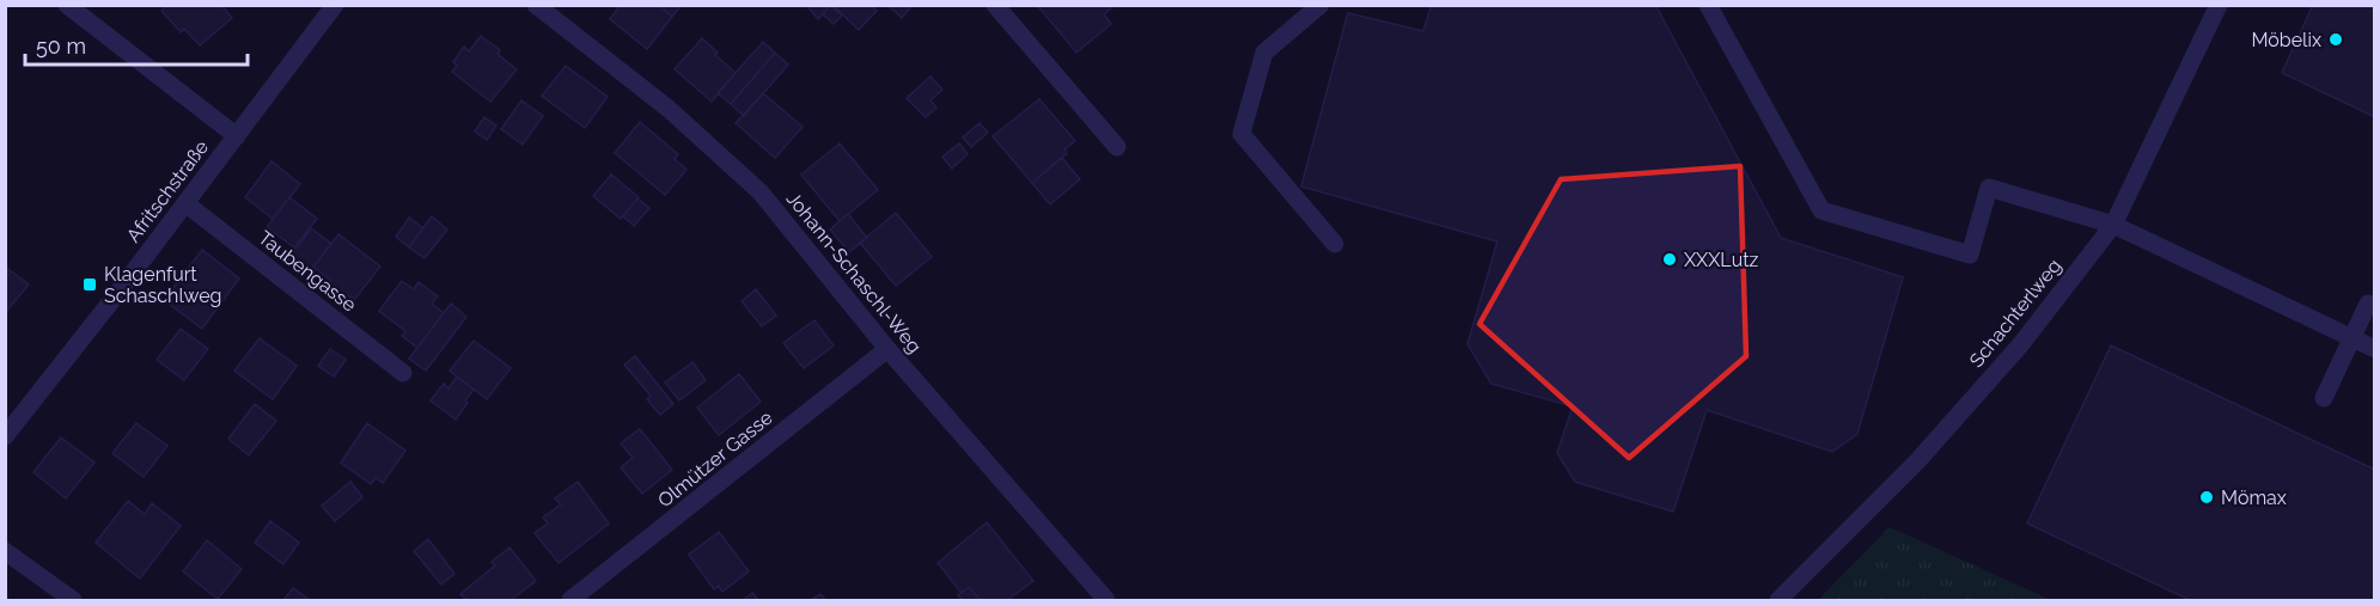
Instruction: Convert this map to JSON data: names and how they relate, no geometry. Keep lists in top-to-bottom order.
{
  "streets": {
    "street": [
      "Afritschstraße",
      "Taubengasse",
      "Johann-Schaschl-Weg",
      "Schachterlweg",
      "Olmützer Gasse"
    ]
  },
  "crossings": [
    ["Afritschstraße", "Taubengasse"],
    ["Johann-Schaschl-Weg", "Olmützer Gasse"]
  ],
  "places": {
    "other": ["Möbelix", "XXXLutz", "Mömax"],
    "transit": ["Klagenfurt Schaschlweg"]
  },
  "scale_bar": "50 m"
}
